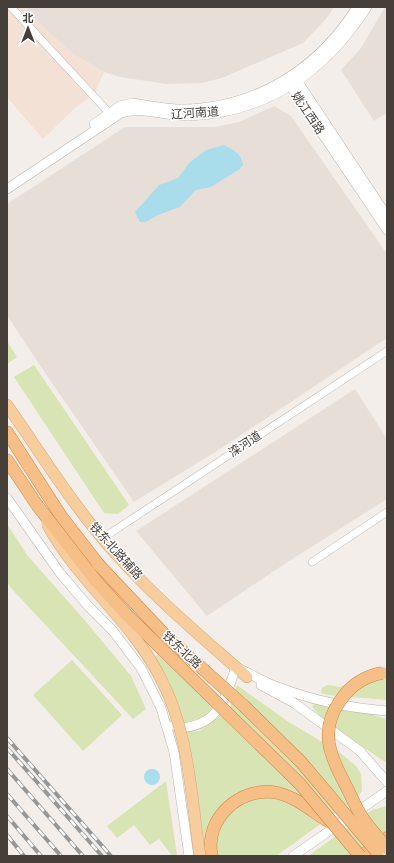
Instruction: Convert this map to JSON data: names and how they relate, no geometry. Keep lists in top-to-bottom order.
{
  "streets": {
    "highway": ["铁东北路"],
    "main road": ["铁东北路辅路"],
    "street": ["辽河南道", "姚江西路", "滦河道"]
  },
  "crossings": [
    ["辽河南道", "姚江西路"],
    ["滦河道", "铁东北路辅路"]
  ],
  "north": "top"
}
